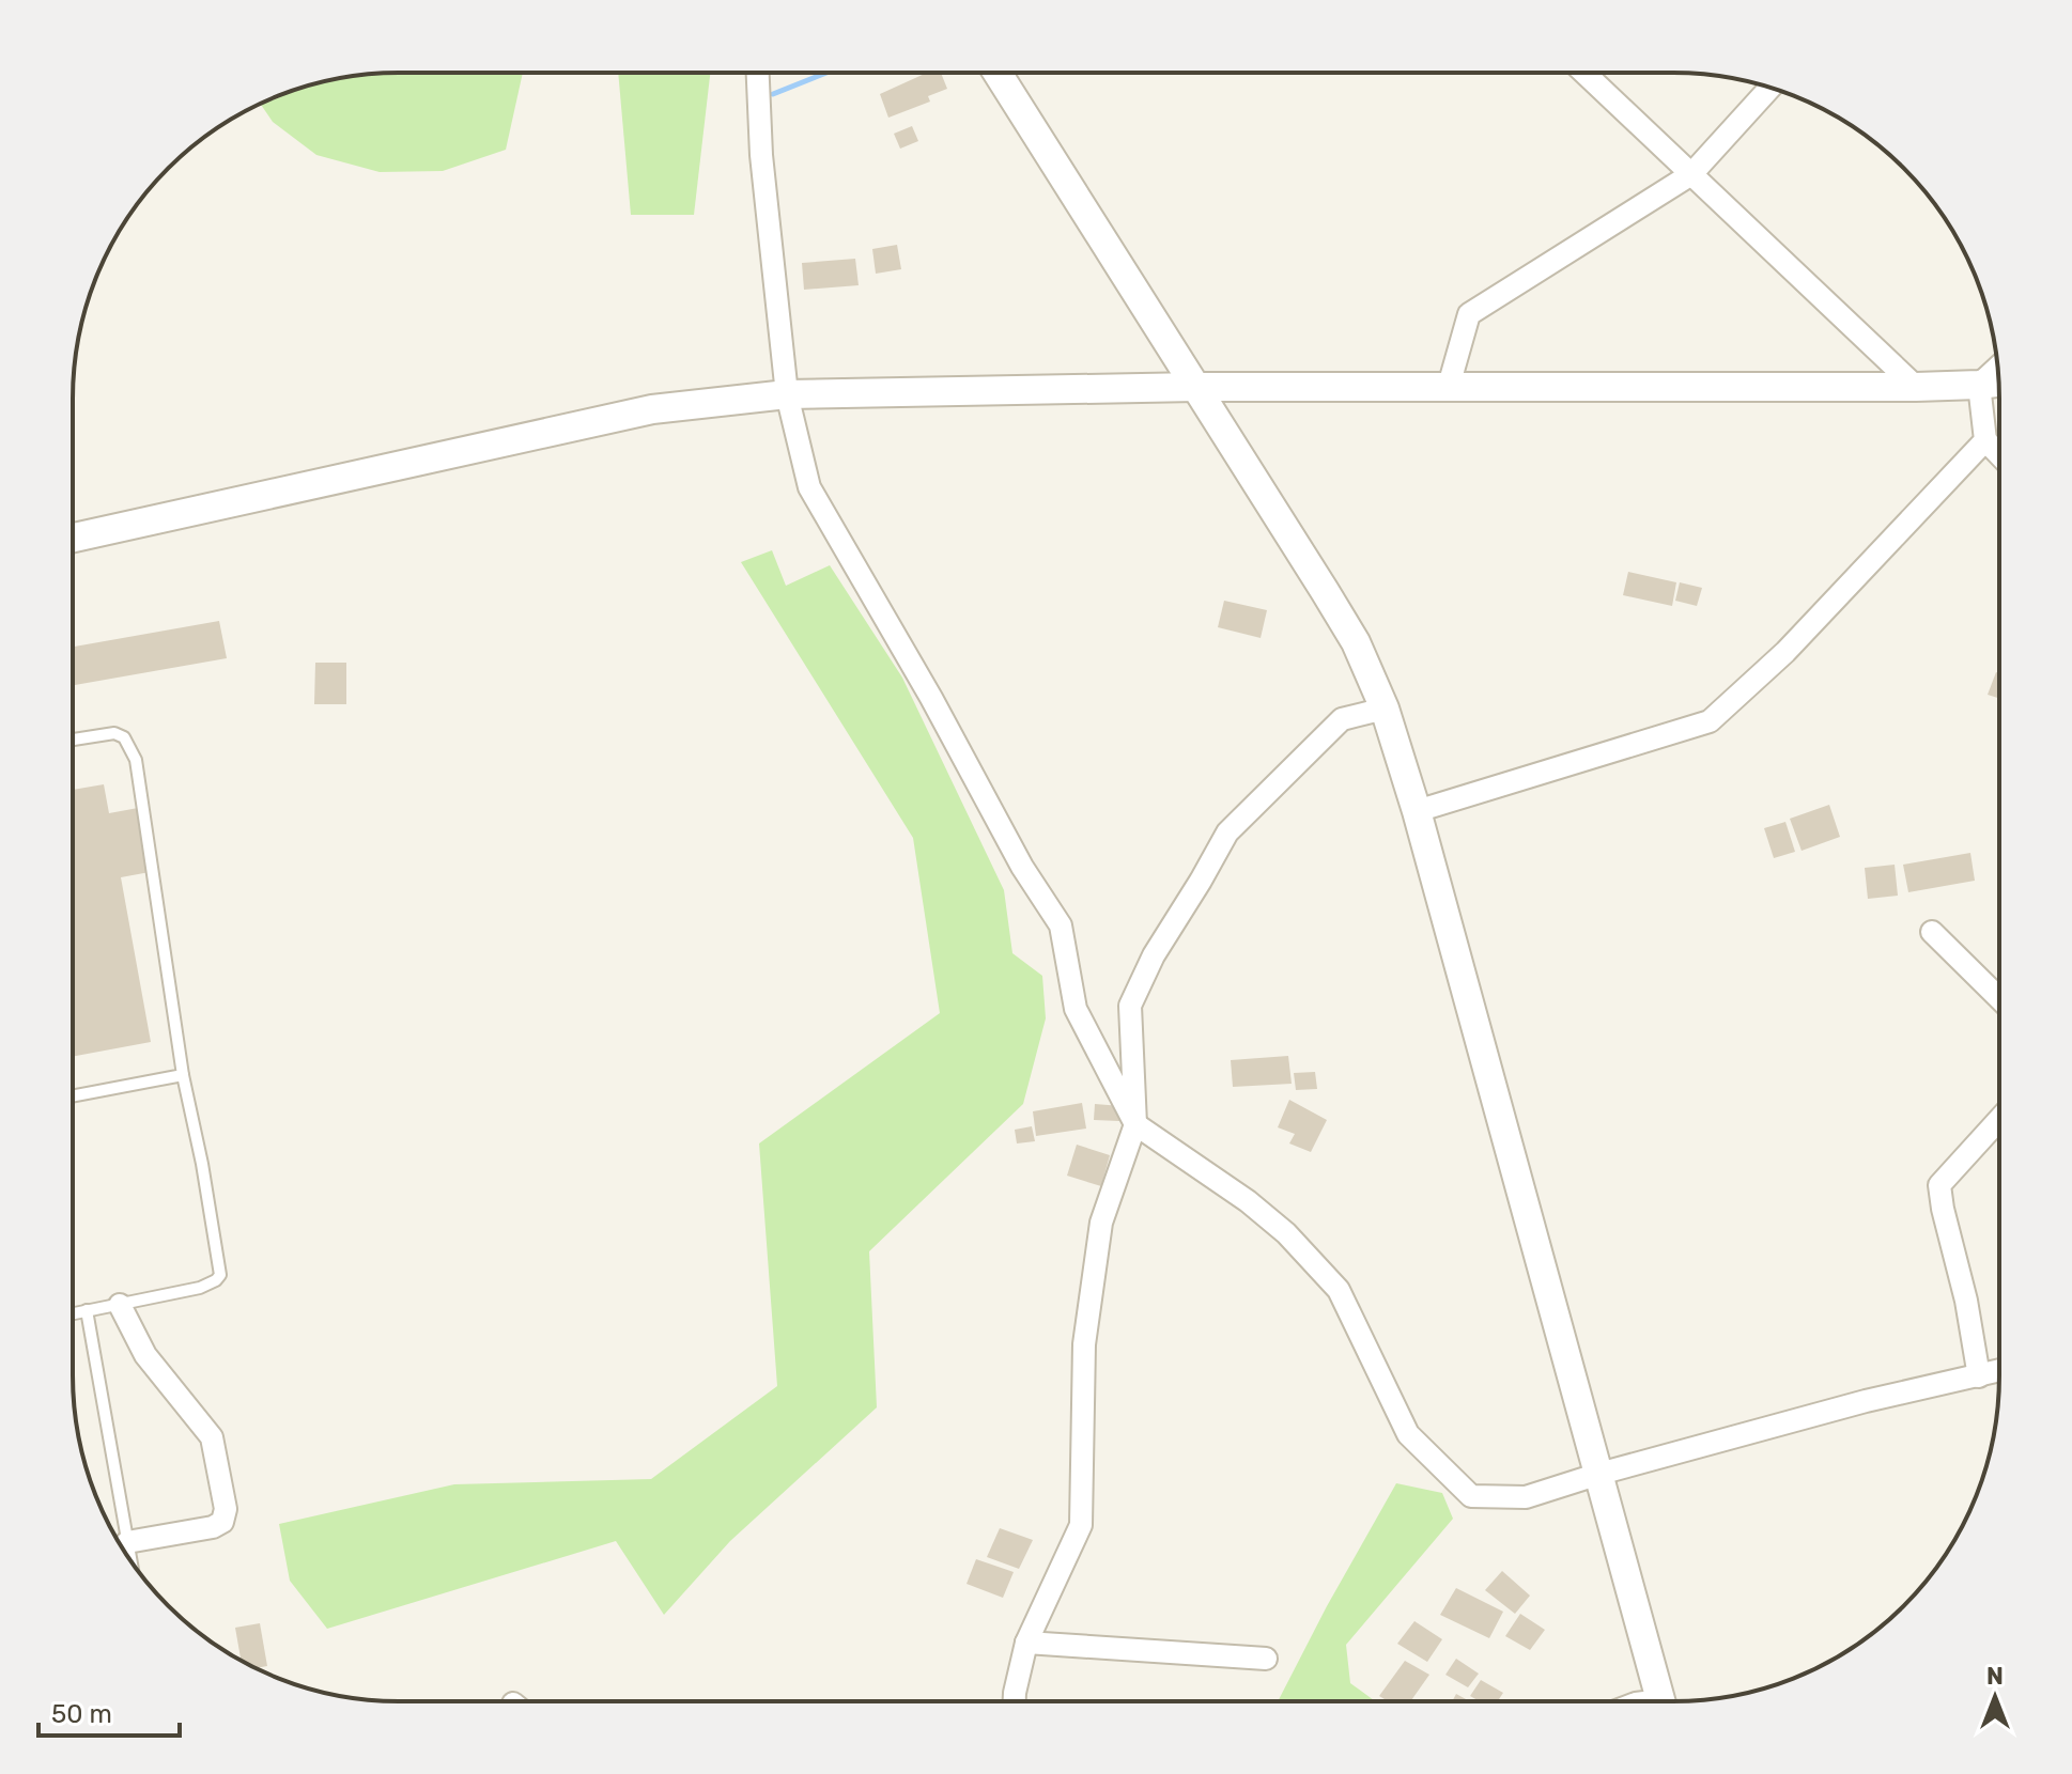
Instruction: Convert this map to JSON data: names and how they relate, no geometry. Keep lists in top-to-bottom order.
{
  "scale_bar": "50 m",
  "north": "top"
}
